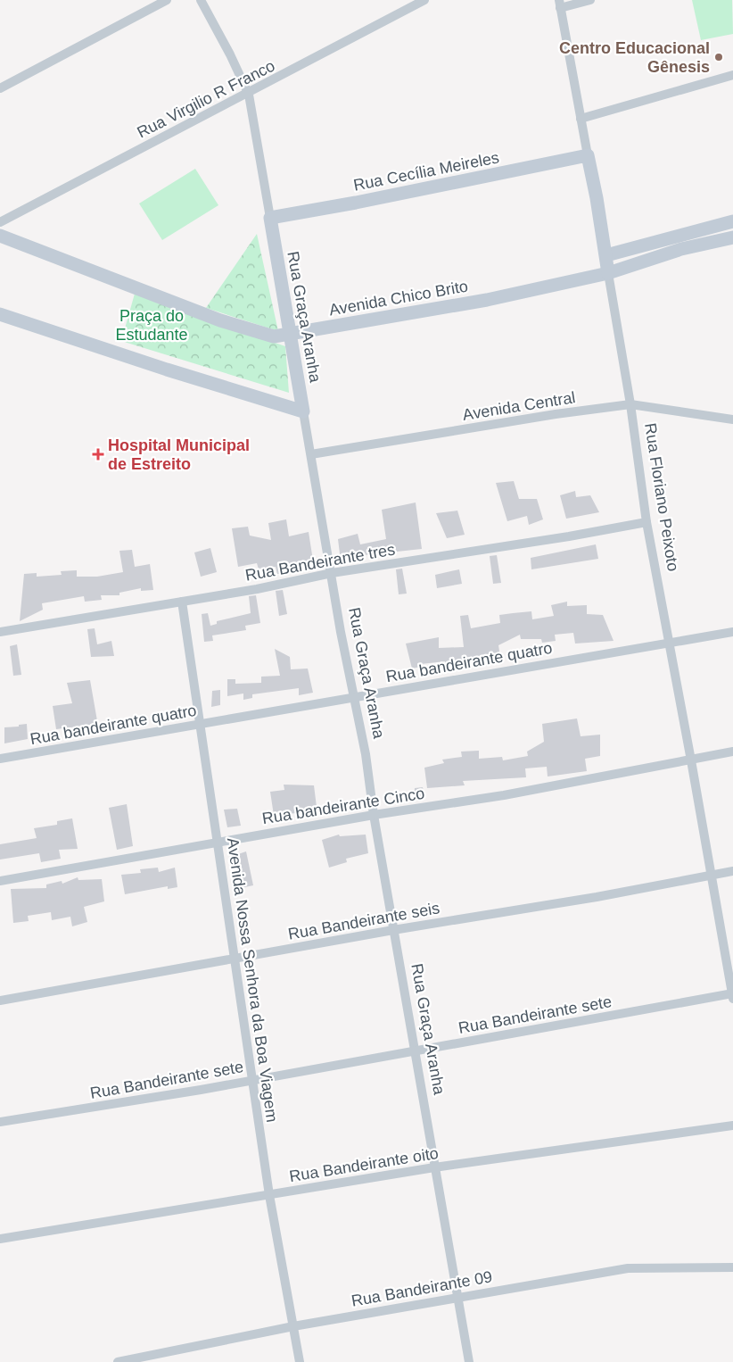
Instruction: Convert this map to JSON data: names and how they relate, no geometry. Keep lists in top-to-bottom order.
{
  "streets": {
    "main road": [
      "Rua Cecília Meireles",
      "Avenida Chico Brito",
      "Rua Graça Aranha",
      "Rua Floriano Peixoto"
    ],
    "street": [
      "Rua Virgilio R Franco",
      "Avenida Central",
      "Rua Bandeirante tres",
      "Rua bandeirante quatro",
      "Rua bandeirante Cinco",
      "Rua Bandeirante seis",
      "Avenida Nossa Senhora da Boa Viagem",
      "Rua Bandeirante sete",
      "Rua Bandeirante oito",
      "Rua Bandeirante 09"
    ]
  },
  "crossings": [
    ["Rua Virgilio R Franco", "Rua Graça Aranha"],
    ["Rua Cecília Meireles", "Rua Graça Aranha"],
    ["Rua Cecília Meireles", "Rua Floriano Peixoto"],
    ["Avenida Chico Brito", "Rua Graça Aranha"],
    ["Avenida Chico Brito", "Rua Floriano Peixoto"],
    ["Rua Graça Aranha", "Avenida Central"],
    ["Rua Graça Aranha", "Rua Bandeirante tres"],
    ["Rua Graça Aranha", "Rua bandeirante quatro"],
    ["Rua Graça Aranha", "Rua bandeirante Cinco"],
    ["Rua Graça Aranha", "Rua Bandeirante seis"],
    ["Rua Graça Aranha", "Rua Bandeirante sete"],
    ["Rua Graça Aranha", "Rua Bandeirante oito"],
    ["Rua Graça Aranha", "Rua Bandeirante 09"],
    ["Avenida Central", "Rua Floriano Peixoto"],
    ["Rua Floriano Peixoto", "Rua Bandeirante tres"],
    ["Rua Floriano Peixoto", "Rua bandeirante quatro"],
    ["Rua Floriano Peixoto", "Rua bandeirante Cinco"],
    ["Rua Floriano Peixoto", "Rua Bandeirante seis"],
    ["Rua Floriano Peixoto", "Rua Bandeirante sete"],
    ["Rua Bandeirante tres", "Avenida Nossa Senhora da Boa Viagem"],
    ["Rua bandeirante quatro", "Avenida Nossa Senhora da Boa Viagem"],
    ["Rua bandeirante Cinco", "Avenida Nossa Senhora da Boa Viagem"],
    ["Rua Bandeirante seis", "Avenida Nossa Senhora da Boa Viagem"],
    ["Avenida Nossa Senhora da Boa Viagem", "Rua Bandeirante sete"],
    ["Avenida Nossa Senhora da Boa Viagem", "Rua Bandeirante oito"],
    ["Avenida Nossa Senhora da Boa Viagem", "Rua Bandeirante 09"]
  ],
  "parks": ["Praça do Estudante"],
  "places": {
    "other": ["Centro Educacional Gênesis"],
    "health": ["Hospital Municipal de Estreito"]
  }
}
